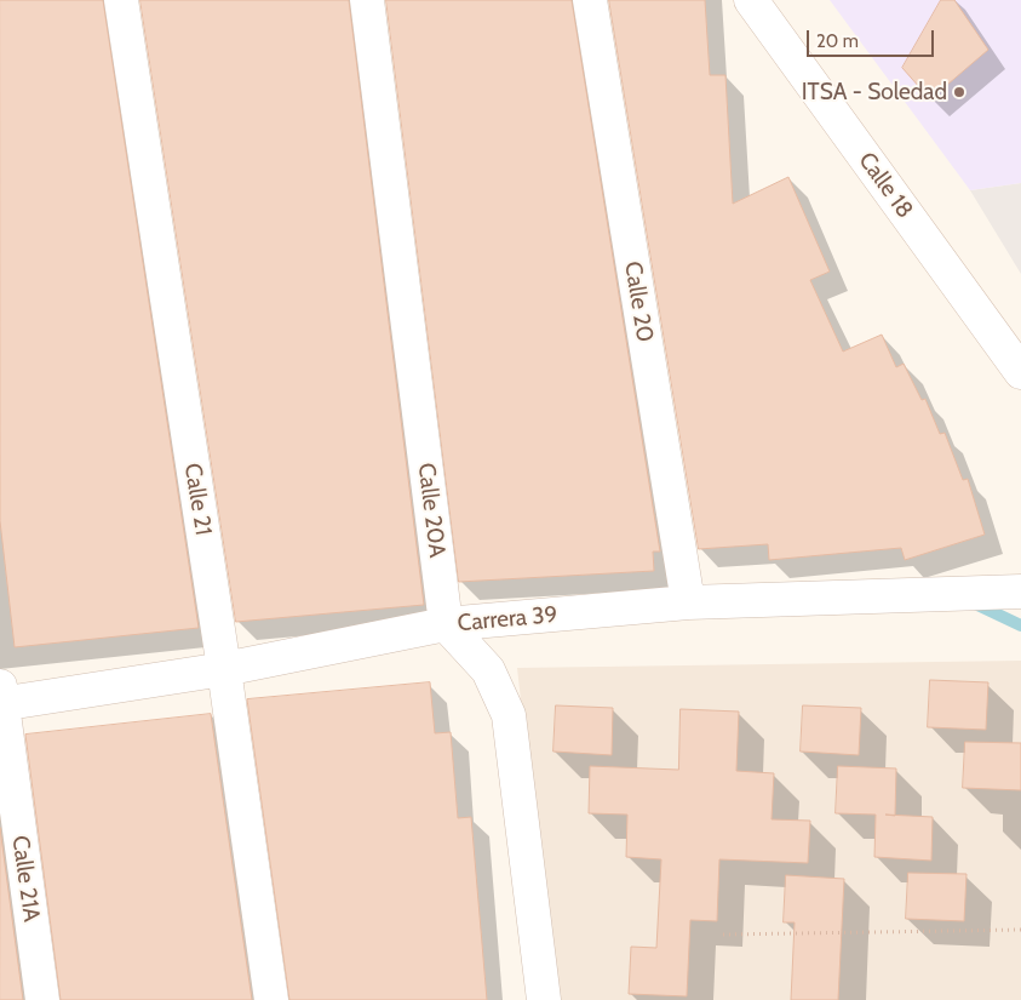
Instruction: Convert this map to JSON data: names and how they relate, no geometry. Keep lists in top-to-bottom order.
{
  "streets": {
    "street": [
      "Calle 18",
      "Calle 20",
      "Calle 21",
      "Calle 20A",
      "Carrera 39",
      "Calle 21A"
    ]
  },
  "crossings": [
    ["Calle 20", "Carrera 39"],
    ["Calle 21", "Carrera 39"],
    ["Calle 20A", "Carrera 39"],
    ["Carrera 39", "Calle 21A"]
  ],
  "places": ["ITSA - Soledad"],
  "scale_bar": "20 m"
}
